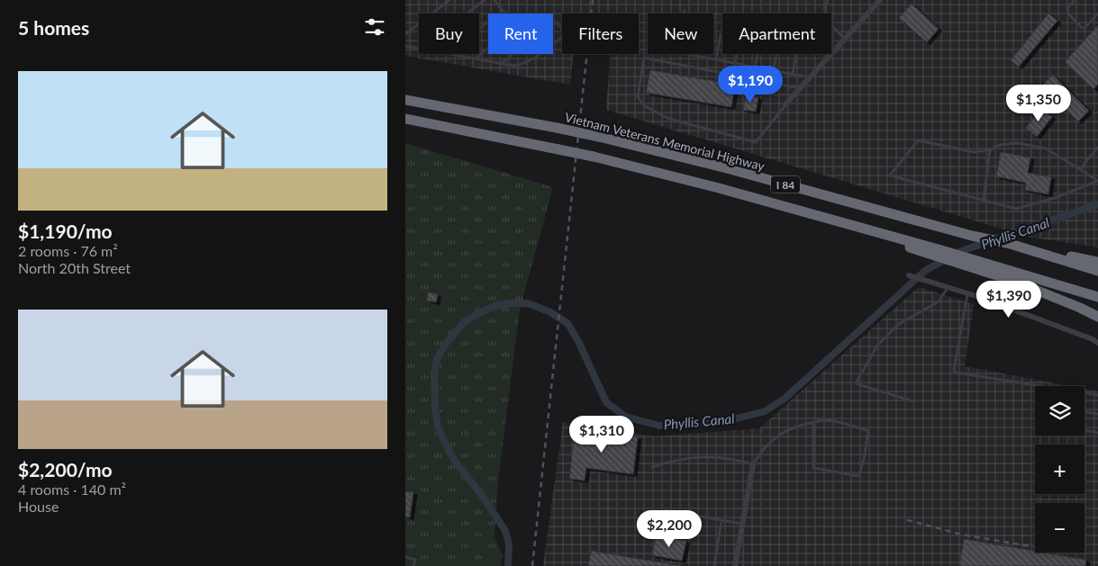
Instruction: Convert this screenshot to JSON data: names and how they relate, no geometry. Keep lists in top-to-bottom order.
{
  "streets": {
    "highway": ["Vietnam Veterans Memorial Highway", "I 84"]
  },
  "water": ["Phyllis Canal"],
  "page": {
    "heading": "5 homes",
    "chip": [
      "Buy",
      "Rent",
      "Filters",
      "New",
      "Apartment"
    ],
    "list": [
      {
        "name": "$1,190/mo",
        "note": "2 rooms · 76 m² · North 20th Street"
      },
      {
        "name": "$2,200/mo",
        "note": "4 rooms · 140 m² · House"
      }
    ],
    "price": [
      "$1,190",
      "$1,350",
      "$1,390",
      "$1,310",
      "$2,200"
    ],
    "map_buttons": ["+", "−"]
  }
}
